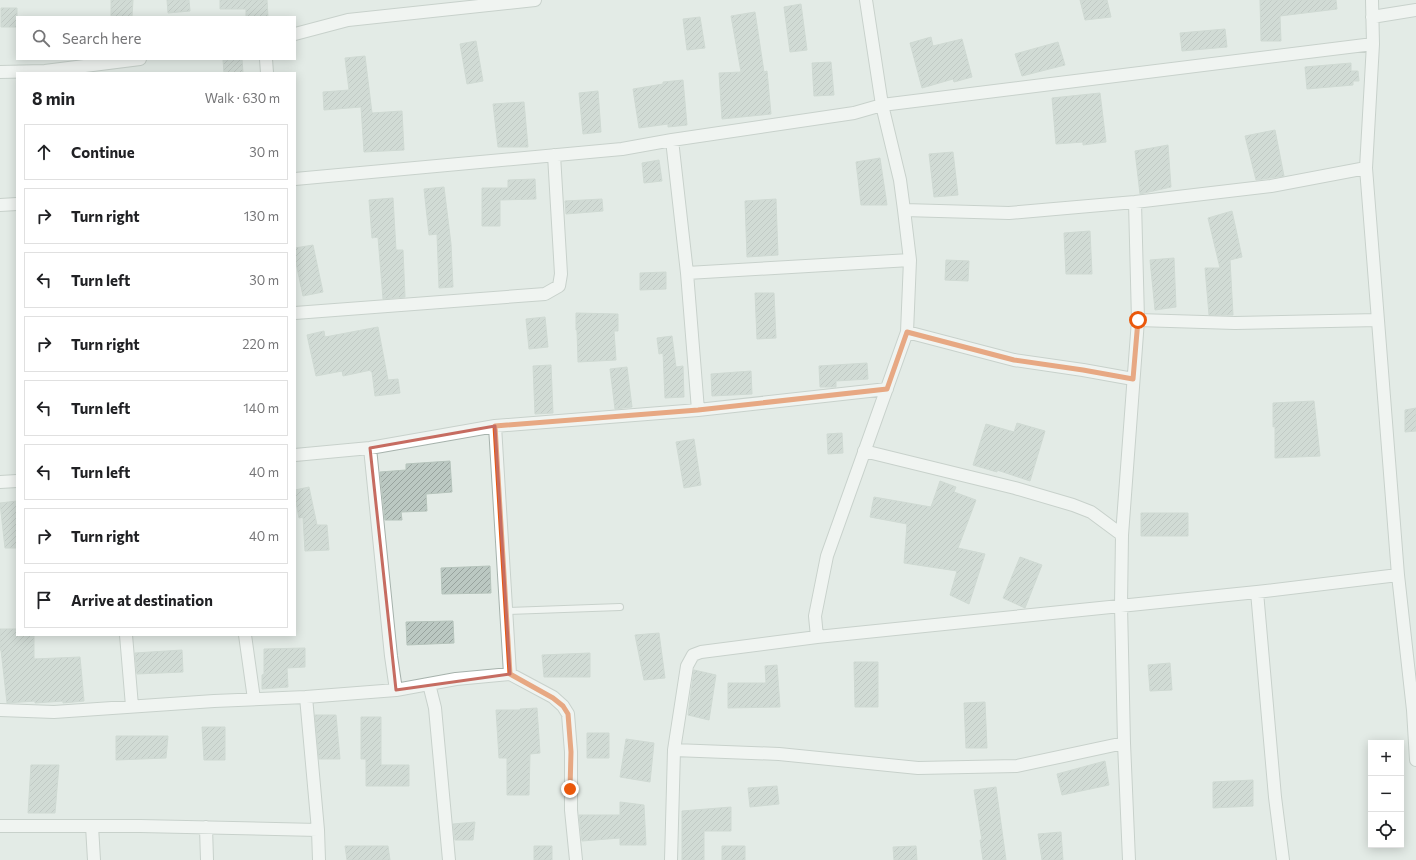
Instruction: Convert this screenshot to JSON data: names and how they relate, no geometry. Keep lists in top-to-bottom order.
{
  "page": {
    "search": "Search here",
    "heading": ["8 min", "Walk · 630 m"],
    "list": [
      ["Continue", "30 m"],
      ["Turn right", "130 m"],
      ["Turn left", "30 m"],
      ["Turn right", "220 m"],
      ["Turn left", "140 m"],
      ["Turn left", "40 m"],
      ["Turn right", "40 m"],
      "Arrive at destination"
    ],
    "map_buttons": ["+", "−"]
  }
}
